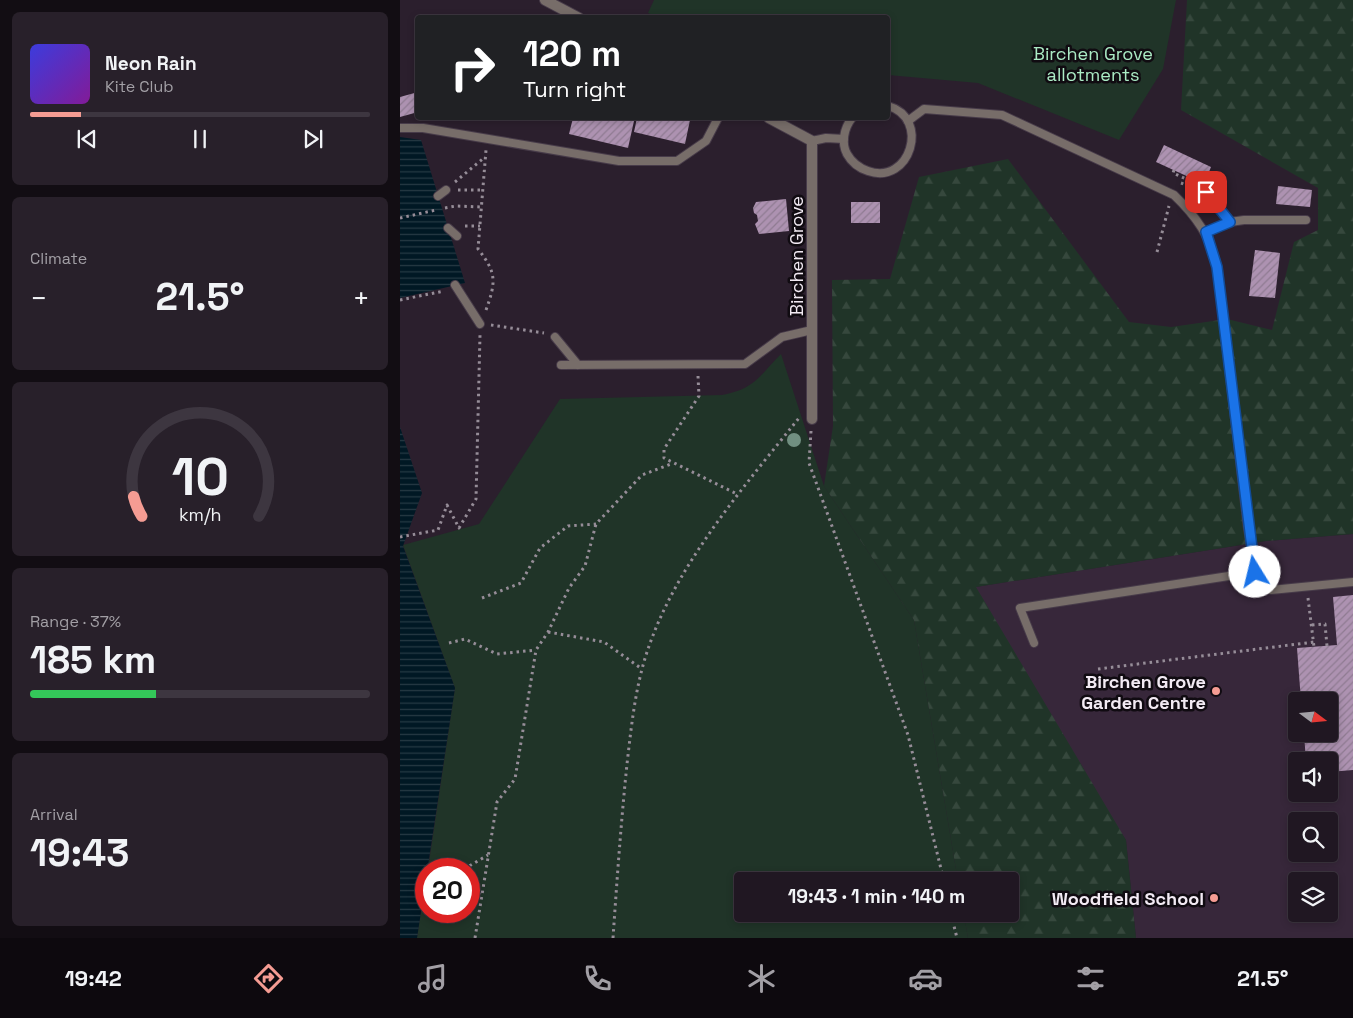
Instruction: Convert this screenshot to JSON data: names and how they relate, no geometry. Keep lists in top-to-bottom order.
{
  "streets": {
    "street": ["Birchen Grove"]
  },
  "parks": ["Birchen Grove allotments"],
  "places": ["Birchen Grove Garden Centre", "Woodfield School"],
  "north": "right",
  "page": {
    "turn": ["120 m", "Turn right"],
    "song": ["Neon Rain", "Kite Club"],
    "tile": [
      "Climate",
      ["Range · 37%", "185 km"],
      ["Arrival", "19:43"]
    ],
    "heat": ["−", "21.5°", "+"],
    "limit": "20",
    "trip": "19:43 · 1 min · 140 m",
    "tabs": ["19:42", "21.5°"],
    "gauge": ["10", "km/h"]
  }
}
